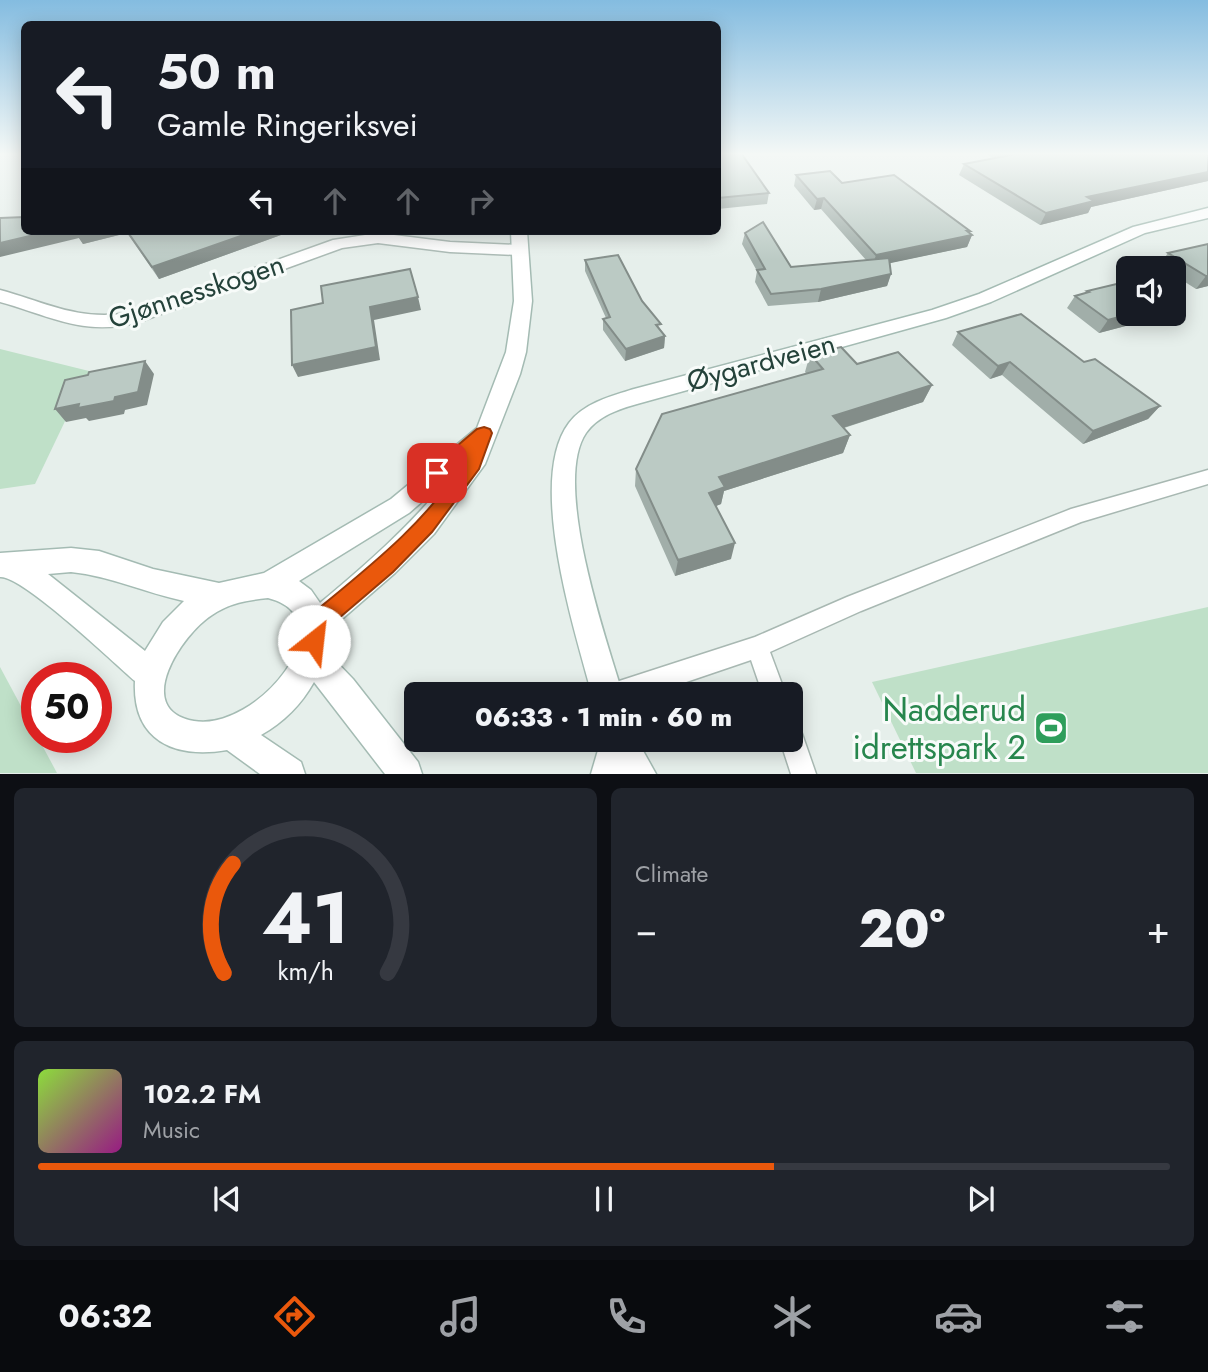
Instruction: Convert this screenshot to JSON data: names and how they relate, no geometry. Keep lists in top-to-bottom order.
{
  "streets": {
    "street": ["Gjønnesskogen", "Øygardveien"]
  },
  "places": {
    "sports": ["Nadderud idrettspark 2"]
  },
  "page": {
    "turn": ["50 m", "Gamle Ringeriksvei"],
    "limit": "50",
    "trip": "06:33 · 1 min · 60 m",
    "tile": "Climate",
    "heat": ["−", "20°", "+"],
    "song": ["102.2 FM", "Music"],
    "tabs": "06:32",
    "gauge": ["41", "km/h"]
  }
}
